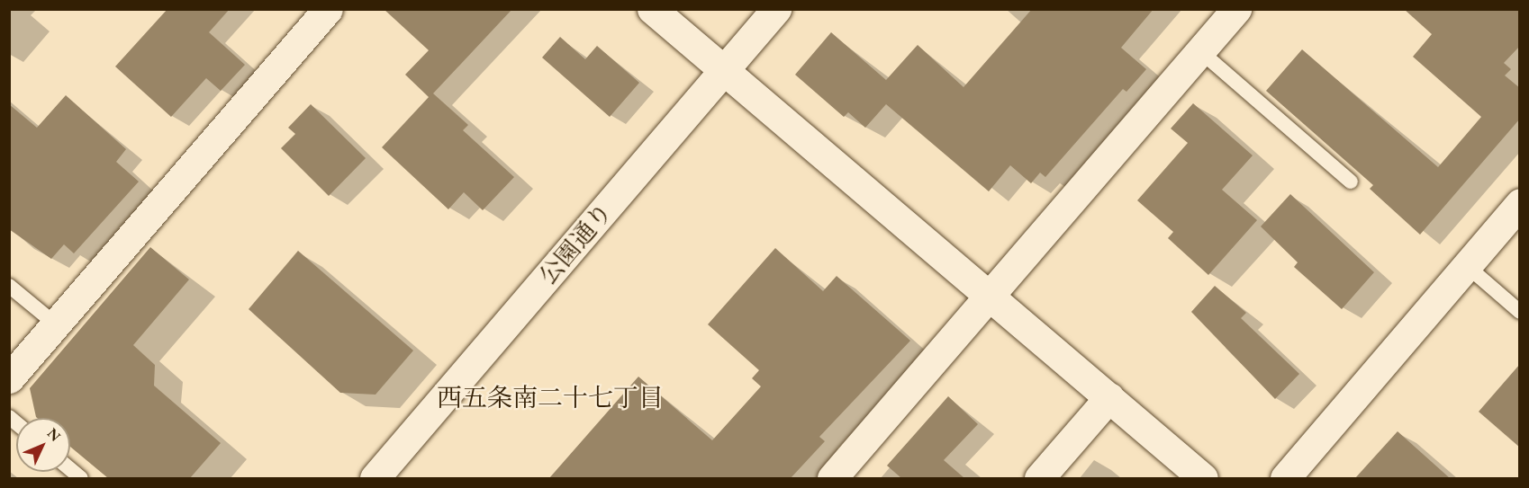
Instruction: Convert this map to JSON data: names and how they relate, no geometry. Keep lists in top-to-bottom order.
{
  "streets": {
    "street": ["公園通り"]
  },
  "districts": ["西五条南二十七丁目"],
  "north": "top right"
}
